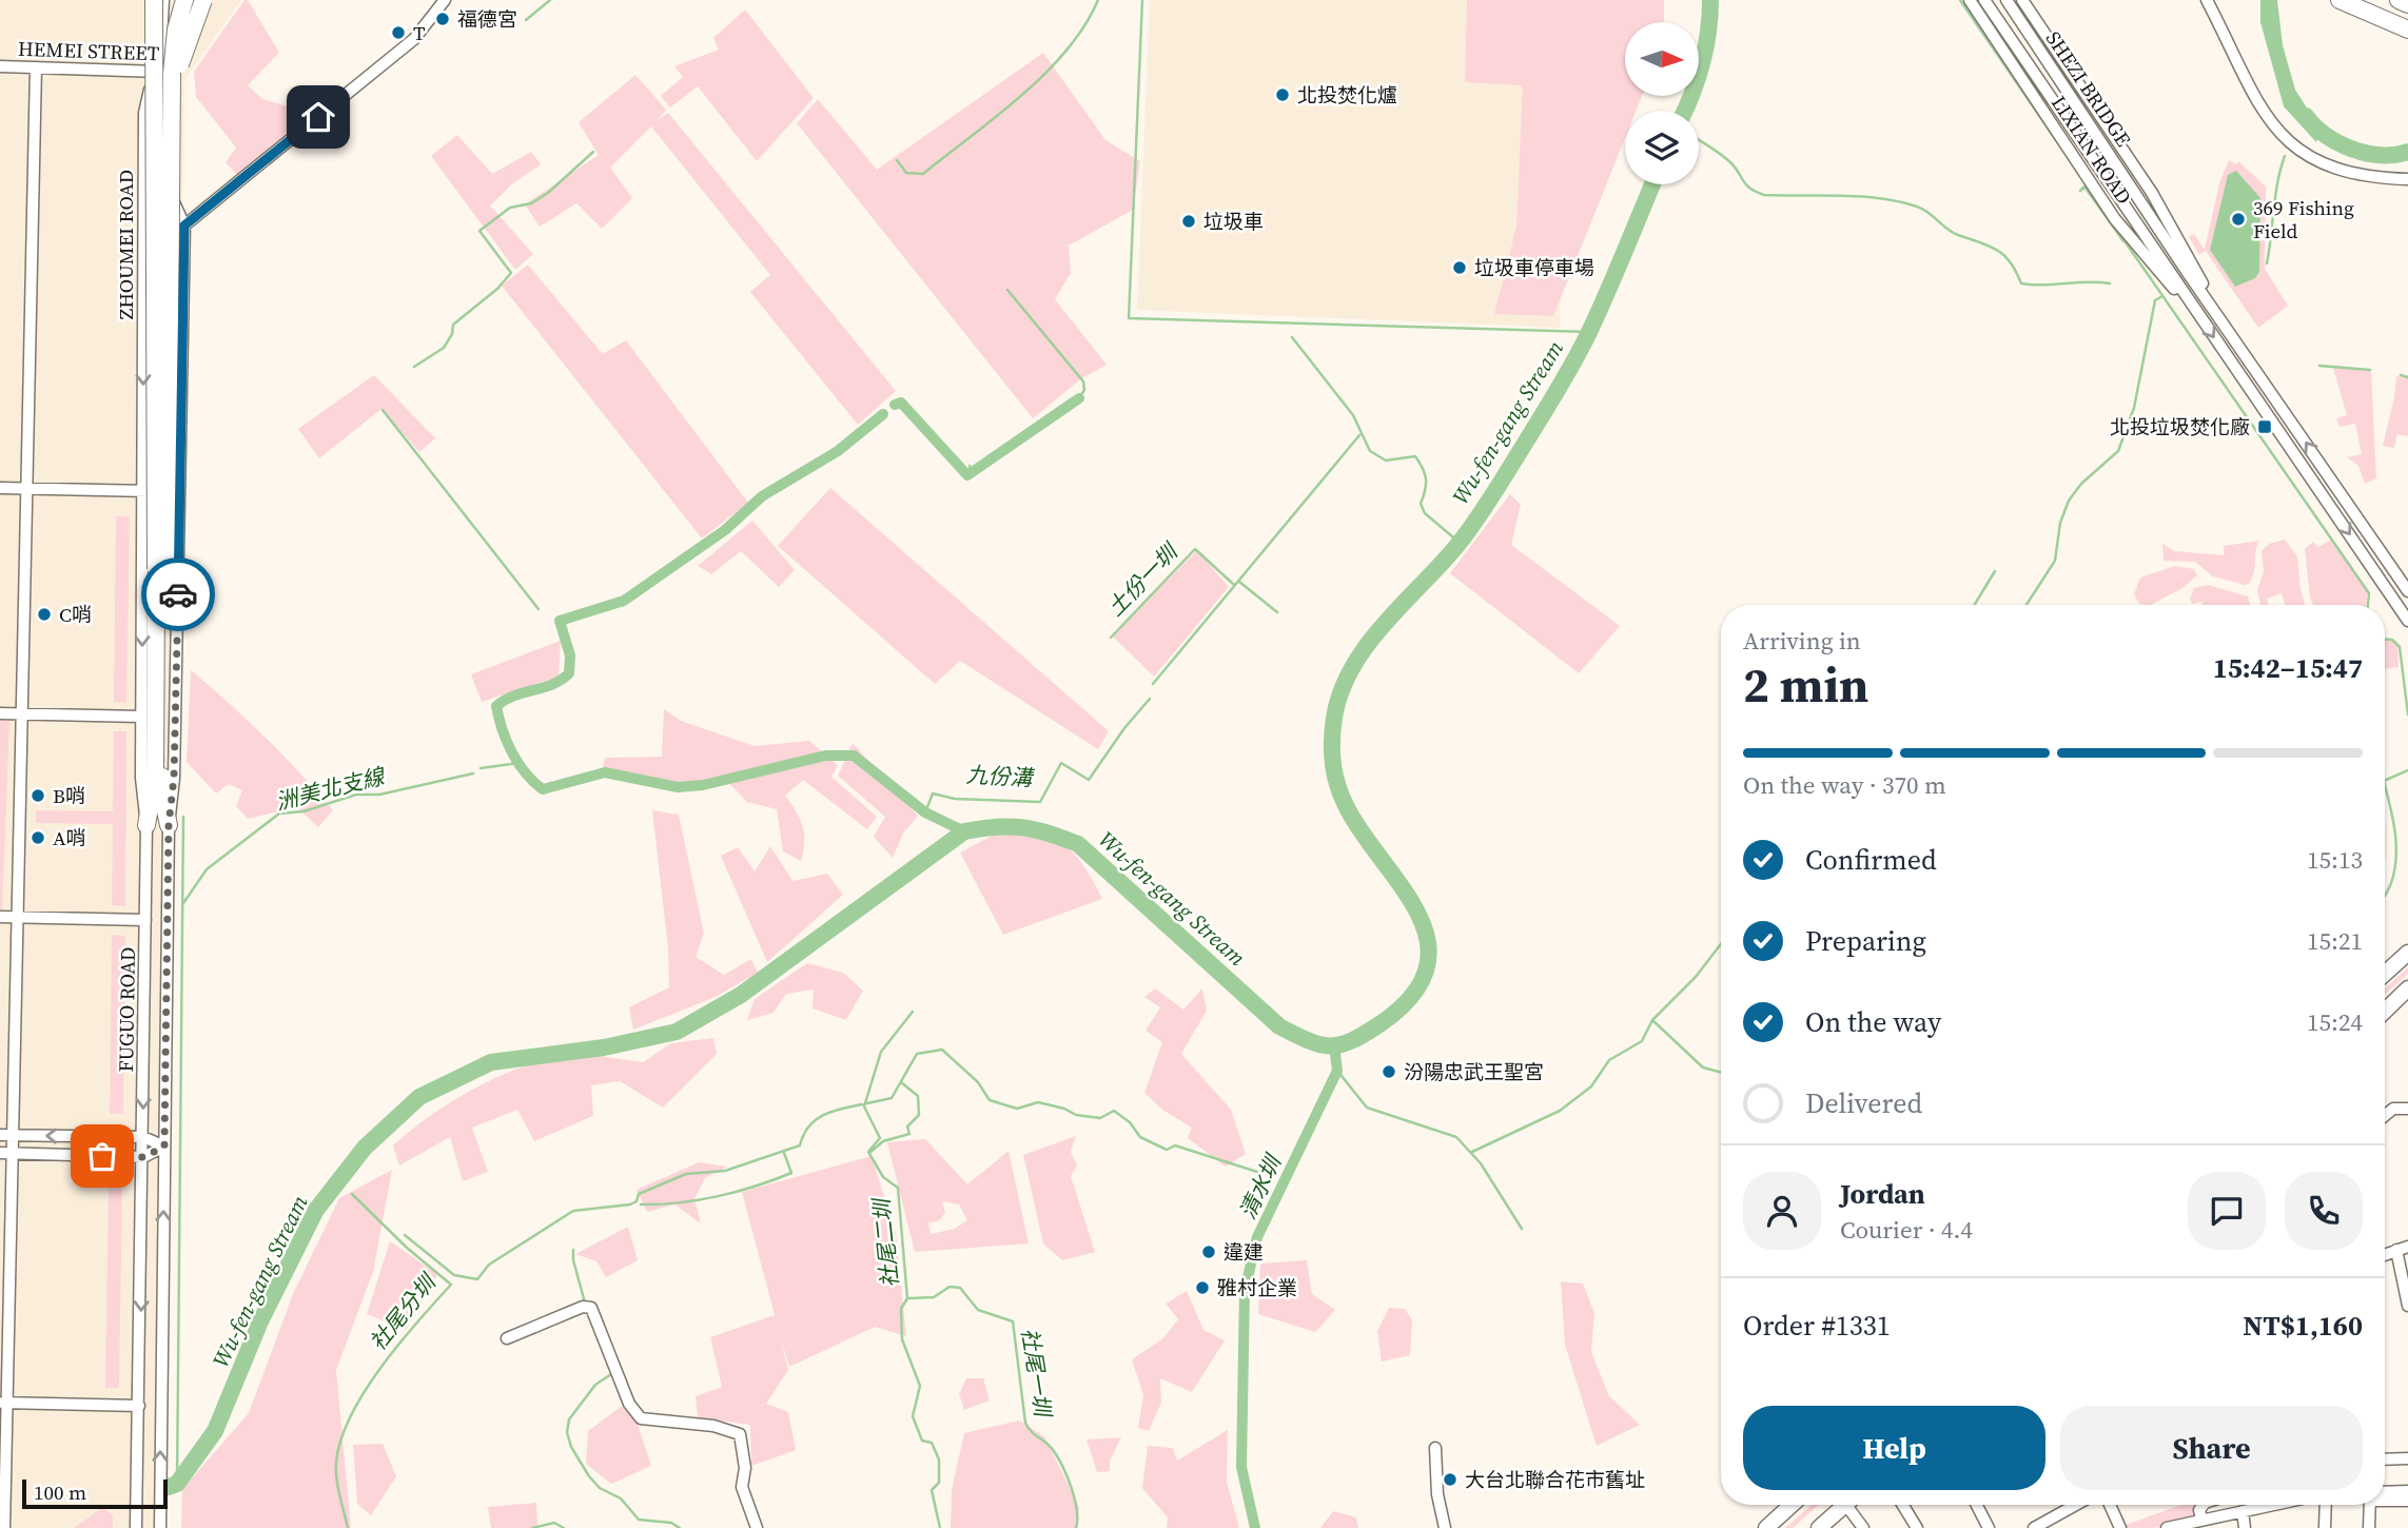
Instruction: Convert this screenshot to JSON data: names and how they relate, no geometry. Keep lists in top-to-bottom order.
{
  "streets": {
    "street": [
      "HEMEI STREET",
      "SHEZI BRIDGE",
      "LIXIAN ROAD",
      "ZHOUMEI ROAD",
      "FUGUO ROAD"
    ]
  },
  "crossings": [
    ["HEMEI STREET", "ZHOUMEI ROAD"],
    ["SHEZI BRIDGE", "LIXIAN ROAD"],
    ["ZHOUMEI ROAD", "FUGUO ROAD"]
  ],
  "water": [
    "Wu-fen-gang Stream",
    "土份一圳",
    "九份溝",
    "洲美北支線",
    "清水圳",
    "社尾二圳",
    "社尾分圳",
    "社尾一圳"
  ],
  "places": {
    "other": [
      "福德宮",
      "T",
      "北投焚化爐",
      "369 Fishing Field",
      "垃圾車",
      "垃圾車停車場",
      "C哨",
      "B哨",
      "A哨",
      "汾陽忠武王聖宮",
      "違建",
      "雅村企業",
      "大台北聯合花市舊址"
    ],
    "transit": ["北投垃圾焚化廠"]
  },
  "scale_bar": "100 m",
  "north": "right",
  "page": {
    "heading": ["2 min", "Arriving in", "15:42–15:47"],
    "panel": [
      "Jordan",
      "Courier · 4.4",
      "Order #1331",
      "NT$1,160"
    ],
    "bar": "On the way · 370 m",
    "list": [
      ["Confirmed", "15:13"],
      ["Preparing", "15:21"],
      ["On the way", "15:24"],
      "Delivered"
    ],
    "buttons": ["Help", "Share"],
    "scale": "100 m"
  }
}
